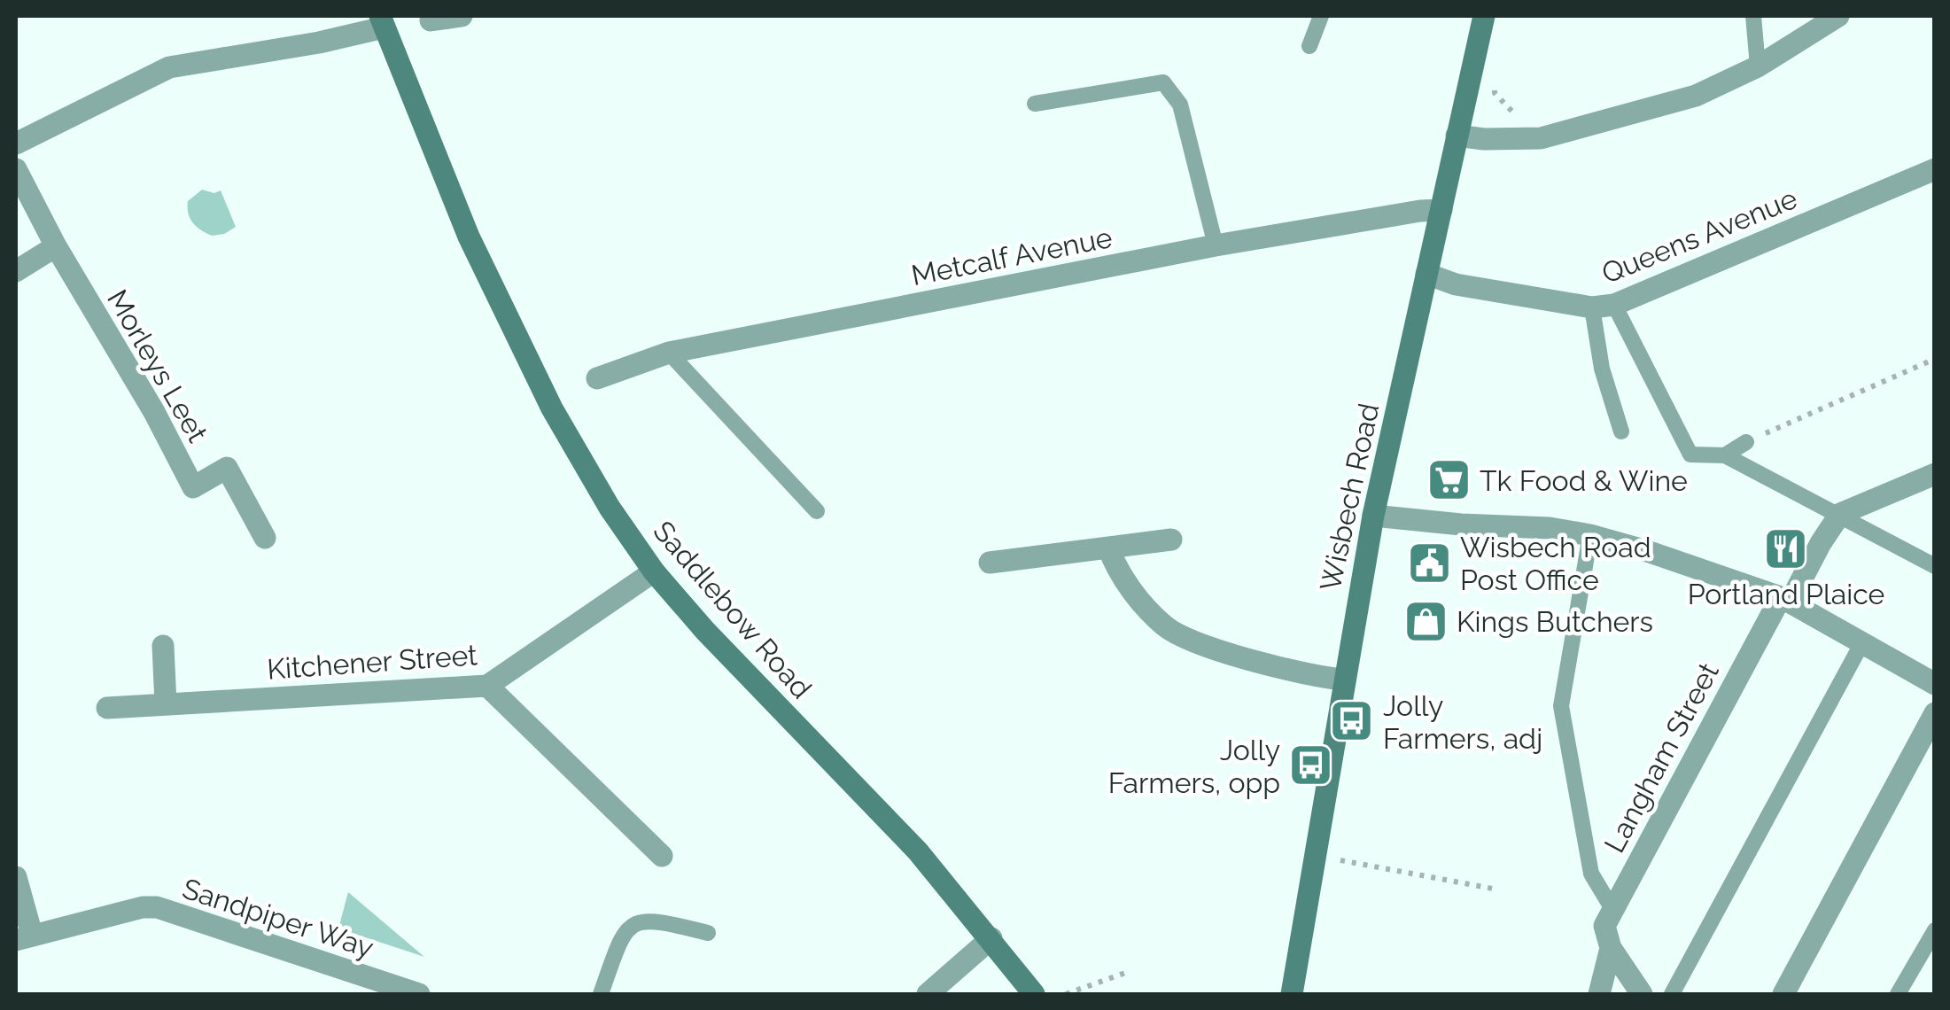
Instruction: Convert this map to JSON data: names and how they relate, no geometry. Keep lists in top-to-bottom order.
{
  "streets": {
    "street": [
      "Queens Avenue",
      "Metcalf Avenue",
      "Morleys Leet",
      "Wisbech Road",
      "Saddlebow Road",
      "Kitchener Street",
      "Langham Street",
      "Sandpiper Way"
    ]
  },
  "crossings": [
    ["Queens Avenue", "Wisbech Road"],
    ["Metcalf Avenue", "Wisbech Road"],
    ["Saddlebow Road", "Kitchener Street"]
  ],
  "places": {
    "supermarket": ["Tk Food & Wine"],
    "restaurant": ["Portland Plaice"],
    "public building": ["Wisbech Road Post Office"],
    "shop": ["Kings Butchers"],
    "bus stop": ["Jolly Farmers, adj", "Jolly Farmers, opp"]
  }
}
